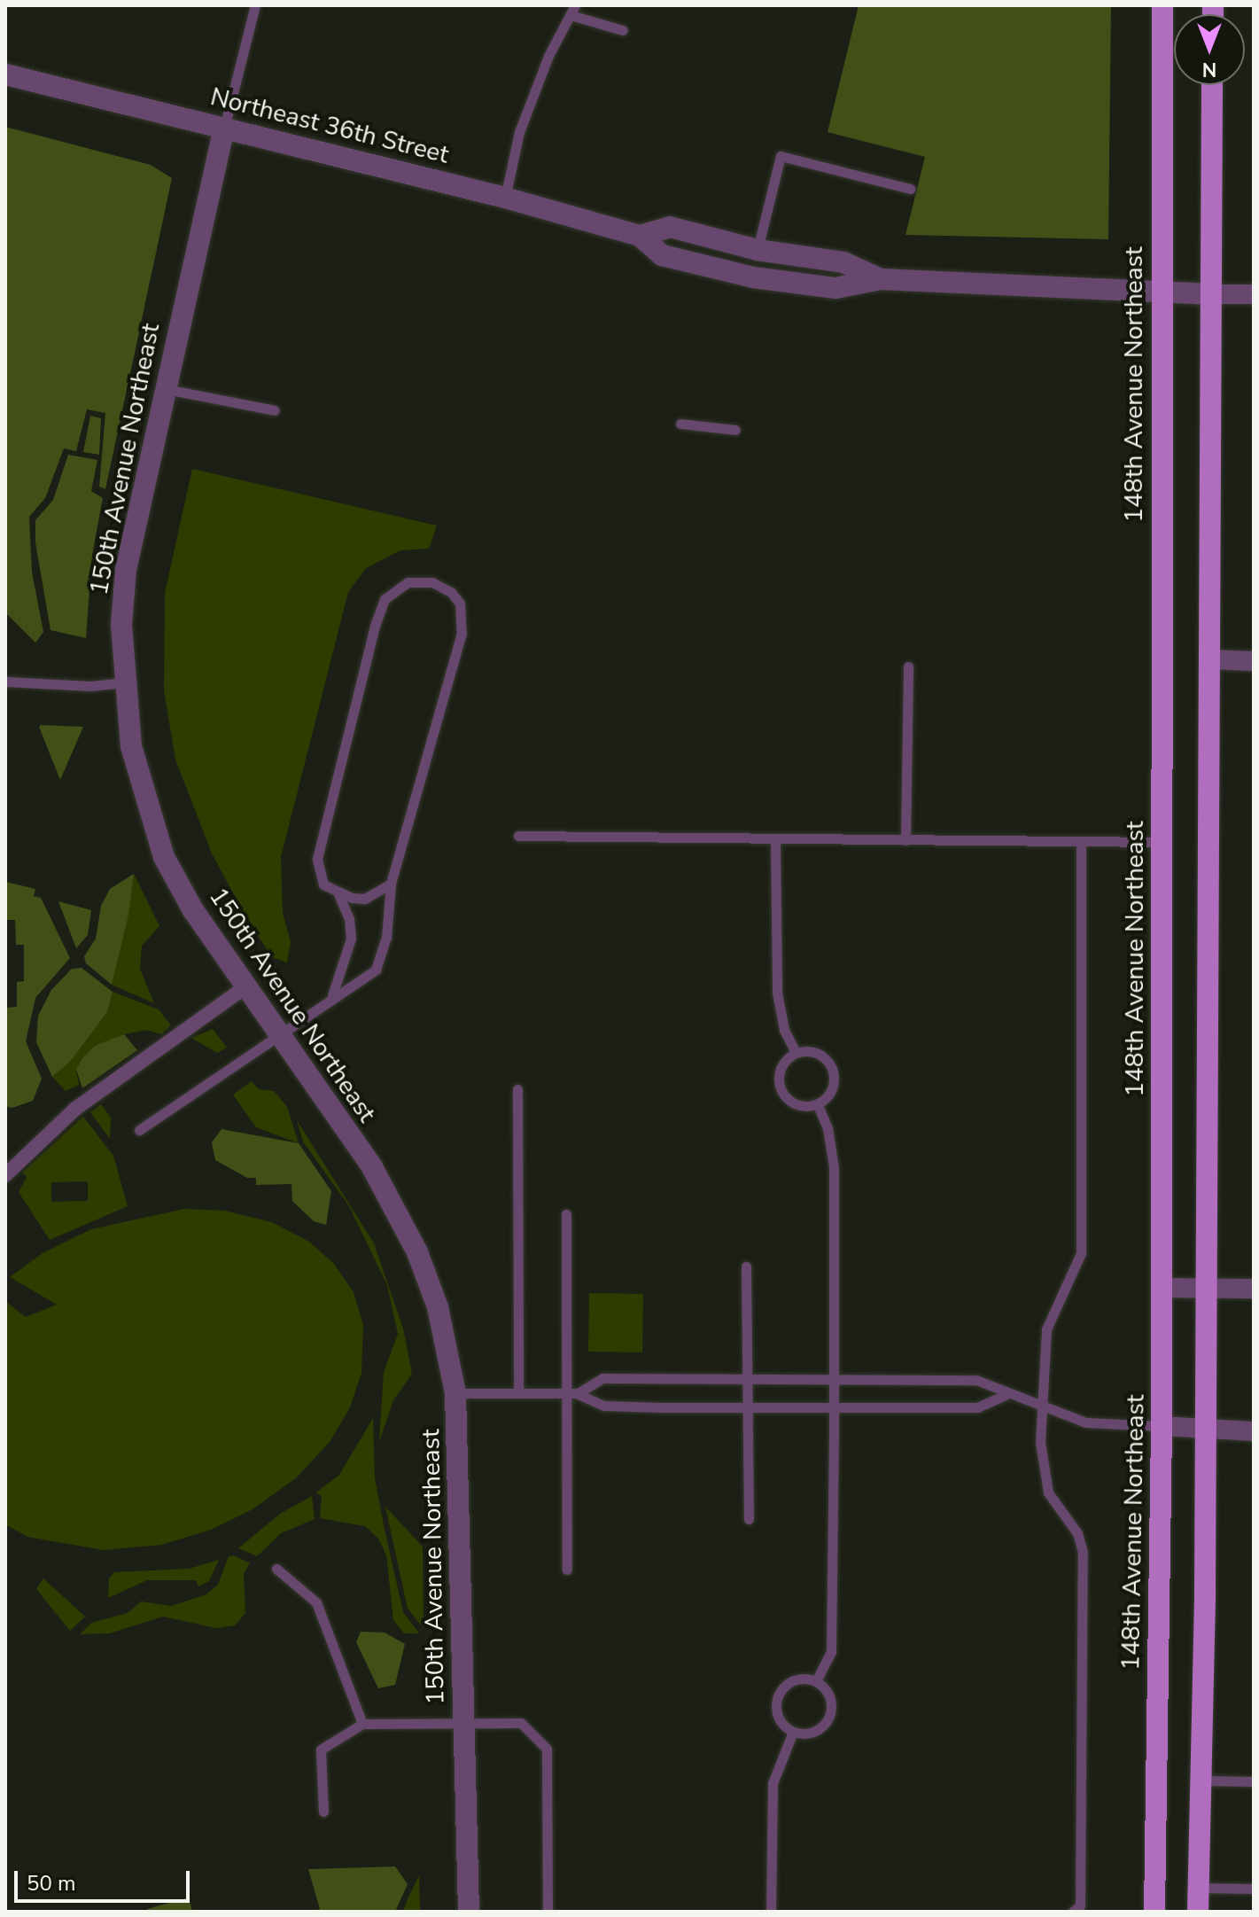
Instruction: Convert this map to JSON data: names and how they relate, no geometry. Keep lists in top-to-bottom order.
{
  "streets": {
    "main road": ["148th Avenue Northeast"],
    "street": ["Northeast 36th Street", "150th Avenue Northeast"]
  },
  "crossings": [
    ["Northeast 36th Street", "148th Avenue Northeast"],
    ["Northeast 36th Street", "150th Avenue Northeast"]
  ],
  "scale_bar": "50 m",
  "north": "bottom"
}
